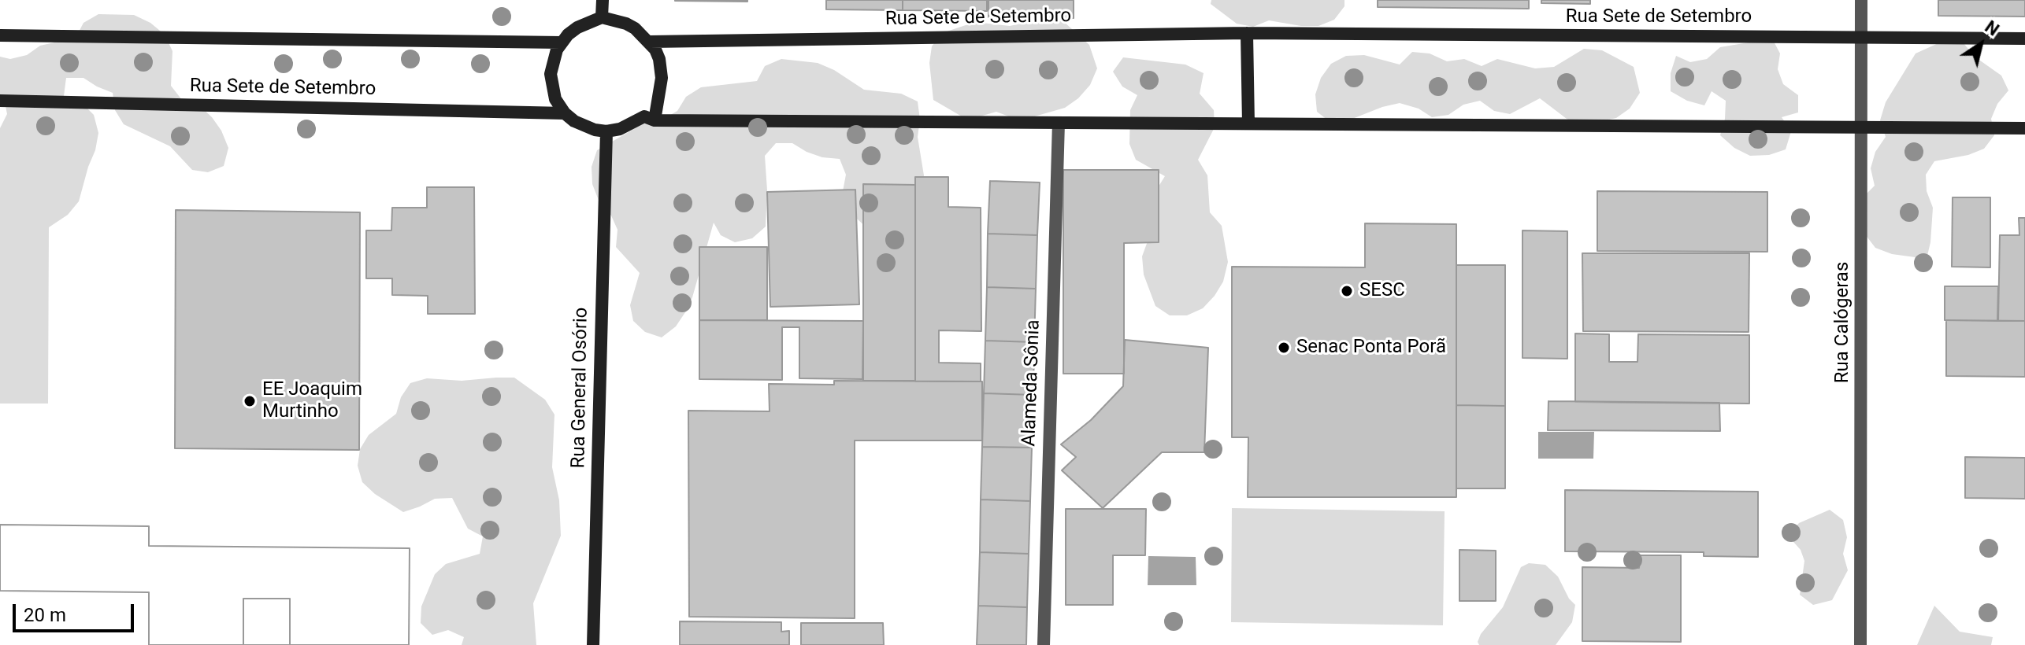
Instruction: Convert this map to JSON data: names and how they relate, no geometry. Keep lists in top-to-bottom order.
{
  "streets": {
    "main road": ["Rua Sete de Setembro", "Rua General Osório"],
    "street": ["Rua Calógeras", "Alameda Sônia"]
  },
  "crossings": [
    ["Rua Sete de Setembro", "Rua Calógeras"],
    ["Rua Sete de Setembro", "Rua General Osório"]
  ],
  "places": ["SESC", "Senac Ponta Porã", "EE Joaquim Murtinho"],
  "scale_bar": "20 m",
  "north": "top right"
}
